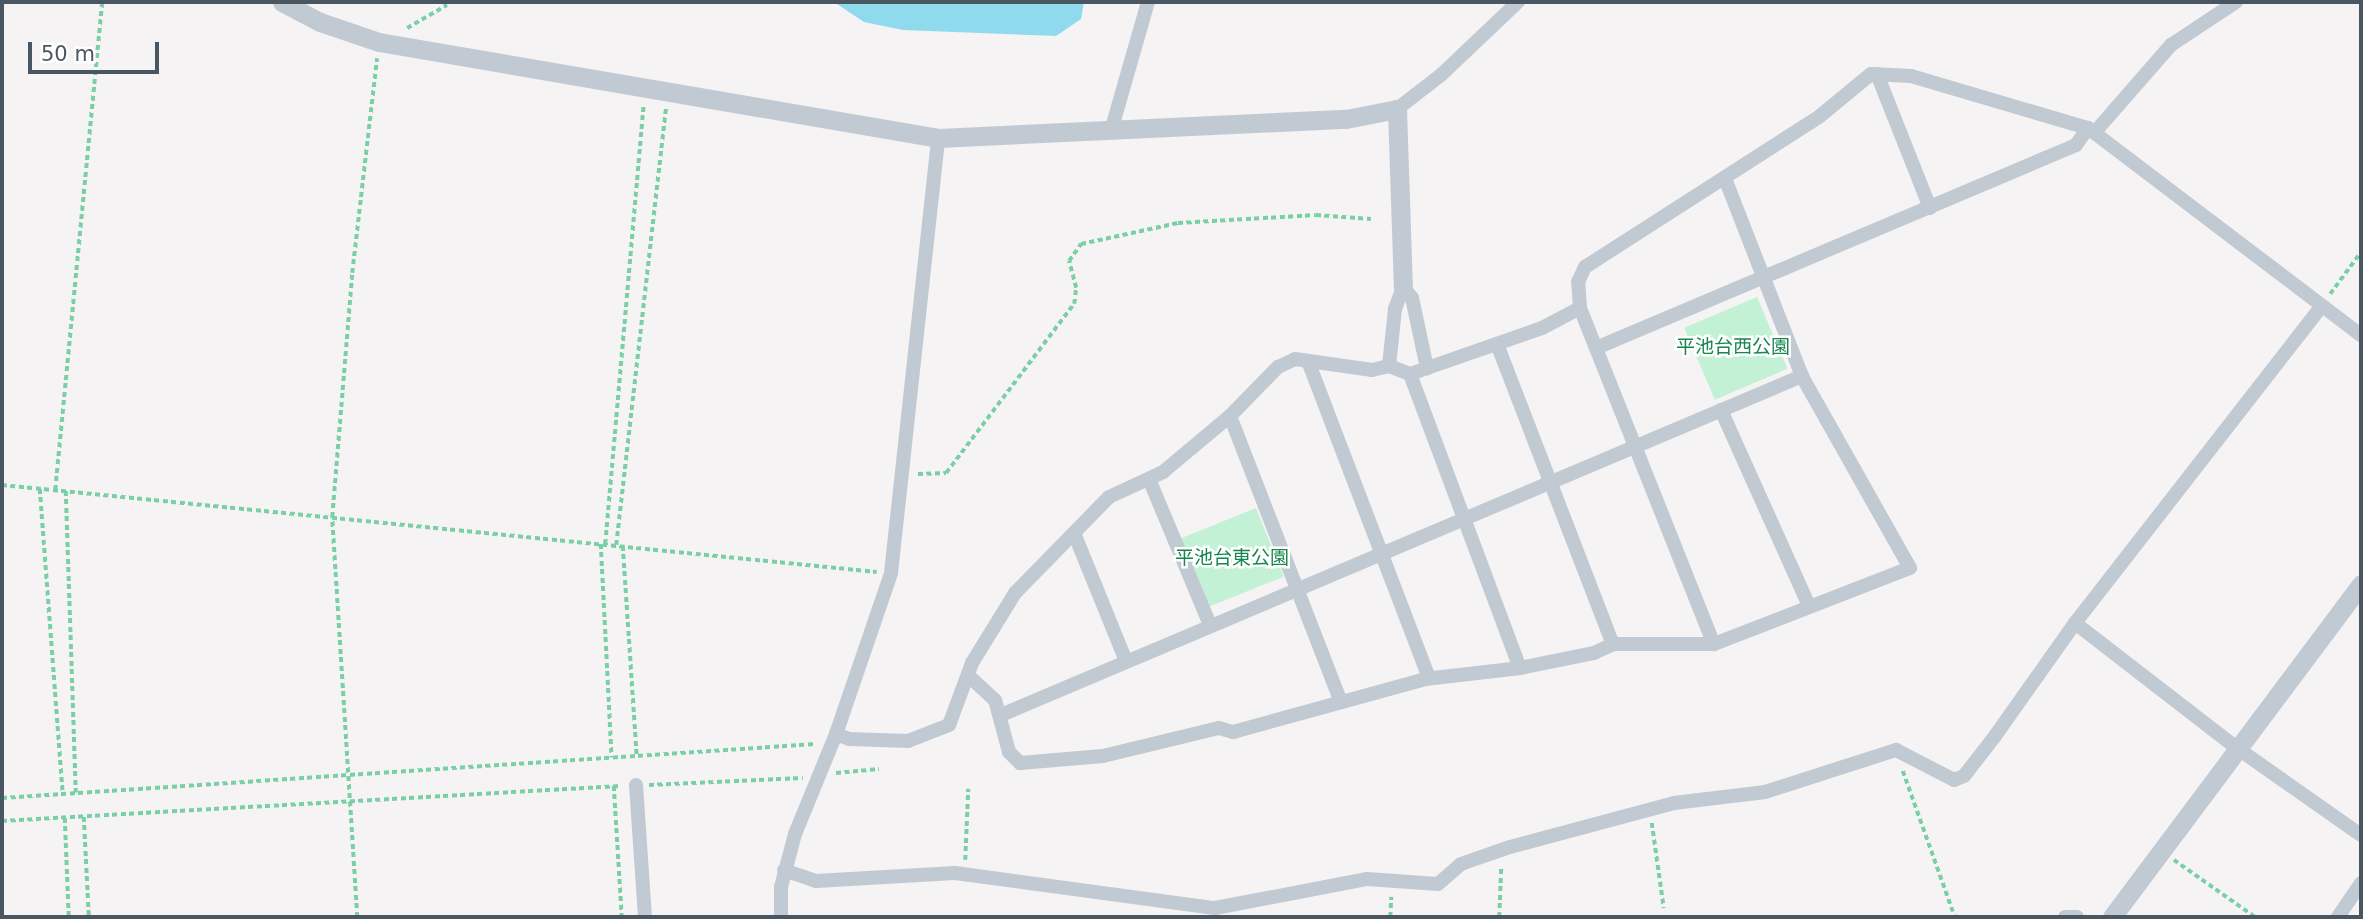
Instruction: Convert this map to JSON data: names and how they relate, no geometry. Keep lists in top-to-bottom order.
{
  "parks": ["平池台西公園", "平池台東公園"],
  "scale_bar": "50 m"
}
